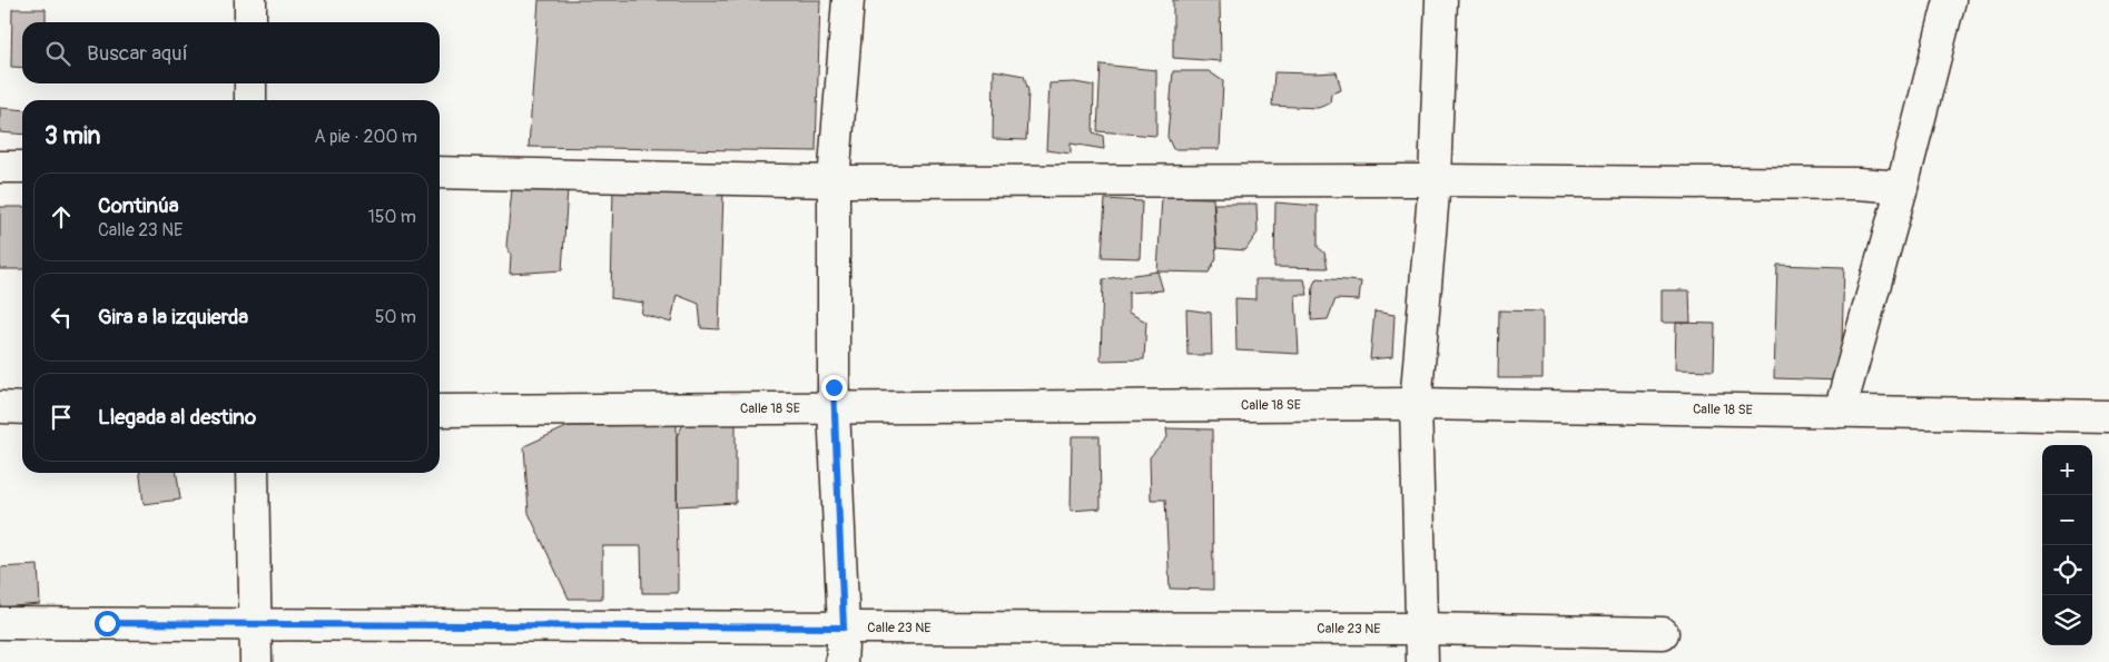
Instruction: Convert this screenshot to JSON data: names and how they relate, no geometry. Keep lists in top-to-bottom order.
{
  "streets": {
    "street": ["Calle 18 SE", "Calle 23 NE"]
  },
  "page": {
    "search": "Buscar aquí",
    "heading": ["3 min", "A pie · 200 m"],
    "list": [
      ["Continúa", "Calle 23 NE", "150 m"],
      ["Gira a la izquierda", "50 m"],
      "Llegada al destino"
    ],
    "map_buttons": ["+", "−"]
  }
}
